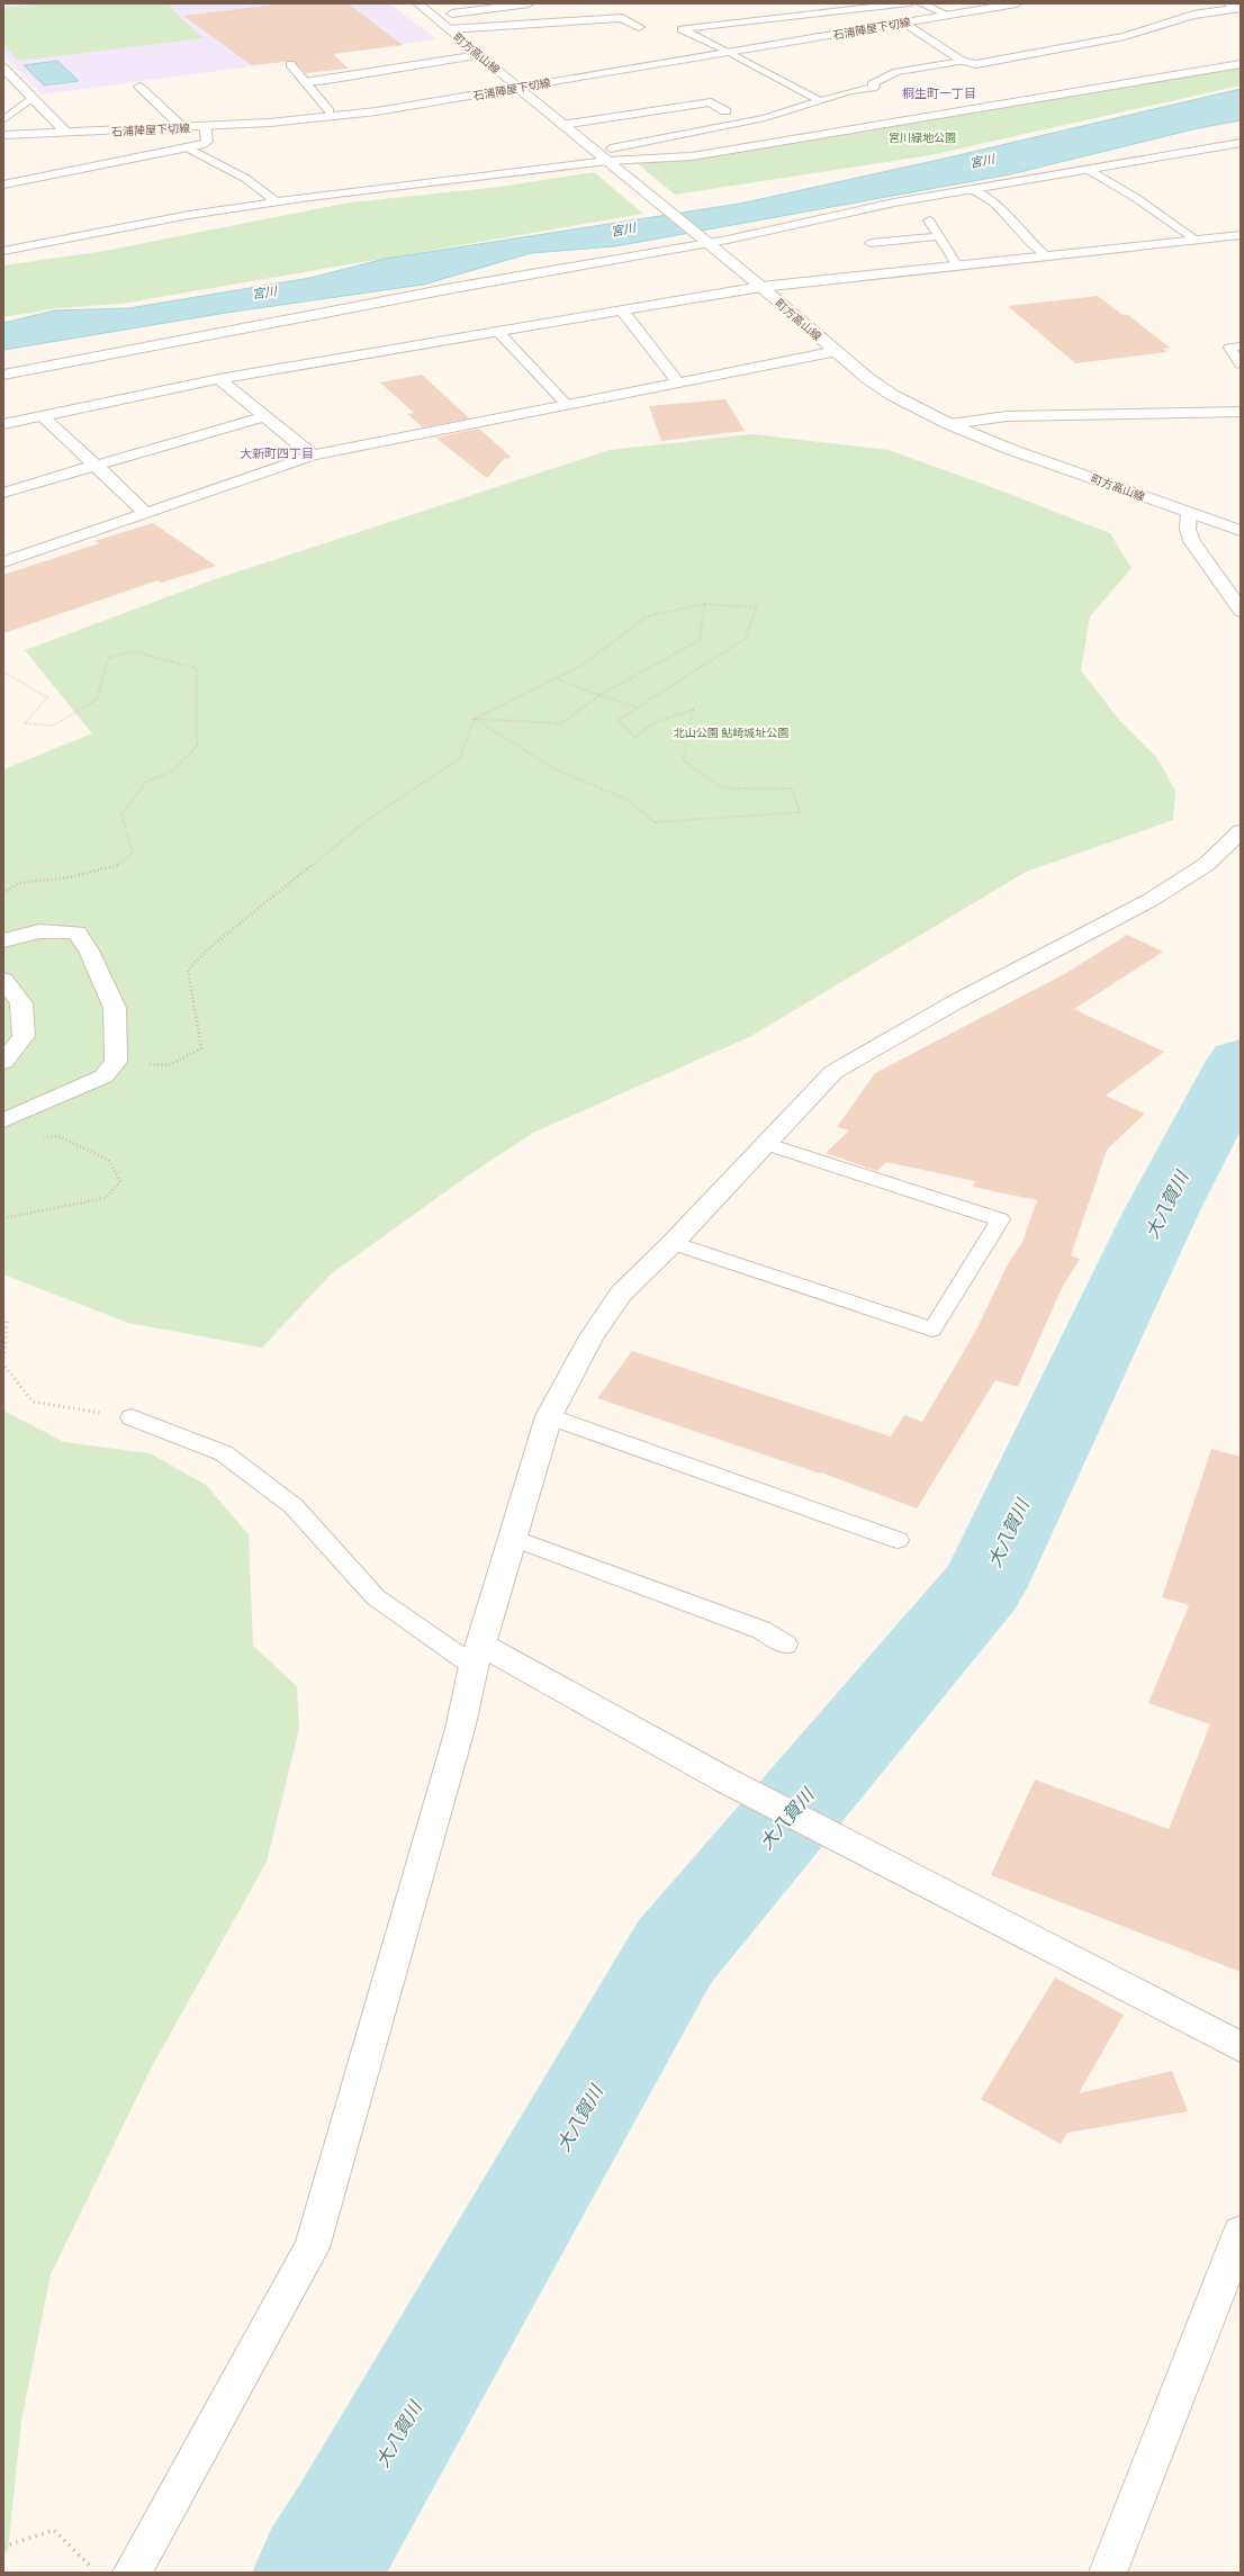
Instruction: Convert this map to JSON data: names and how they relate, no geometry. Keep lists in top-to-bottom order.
{
  "streets": {
    "street": ["石浦陣屋下切線", "町方高山線"]
  },
  "crossings": [
    ["石浦陣屋下切線", "町方高山線"]
  ],
  "districts": ["桐生町一丁目", "大新町四丁目"],
  "water": ["宮川", "大八賀川"],
  "parks": ["宮川緑地公園", "北山公園 鮎崎城址公園"]
}
